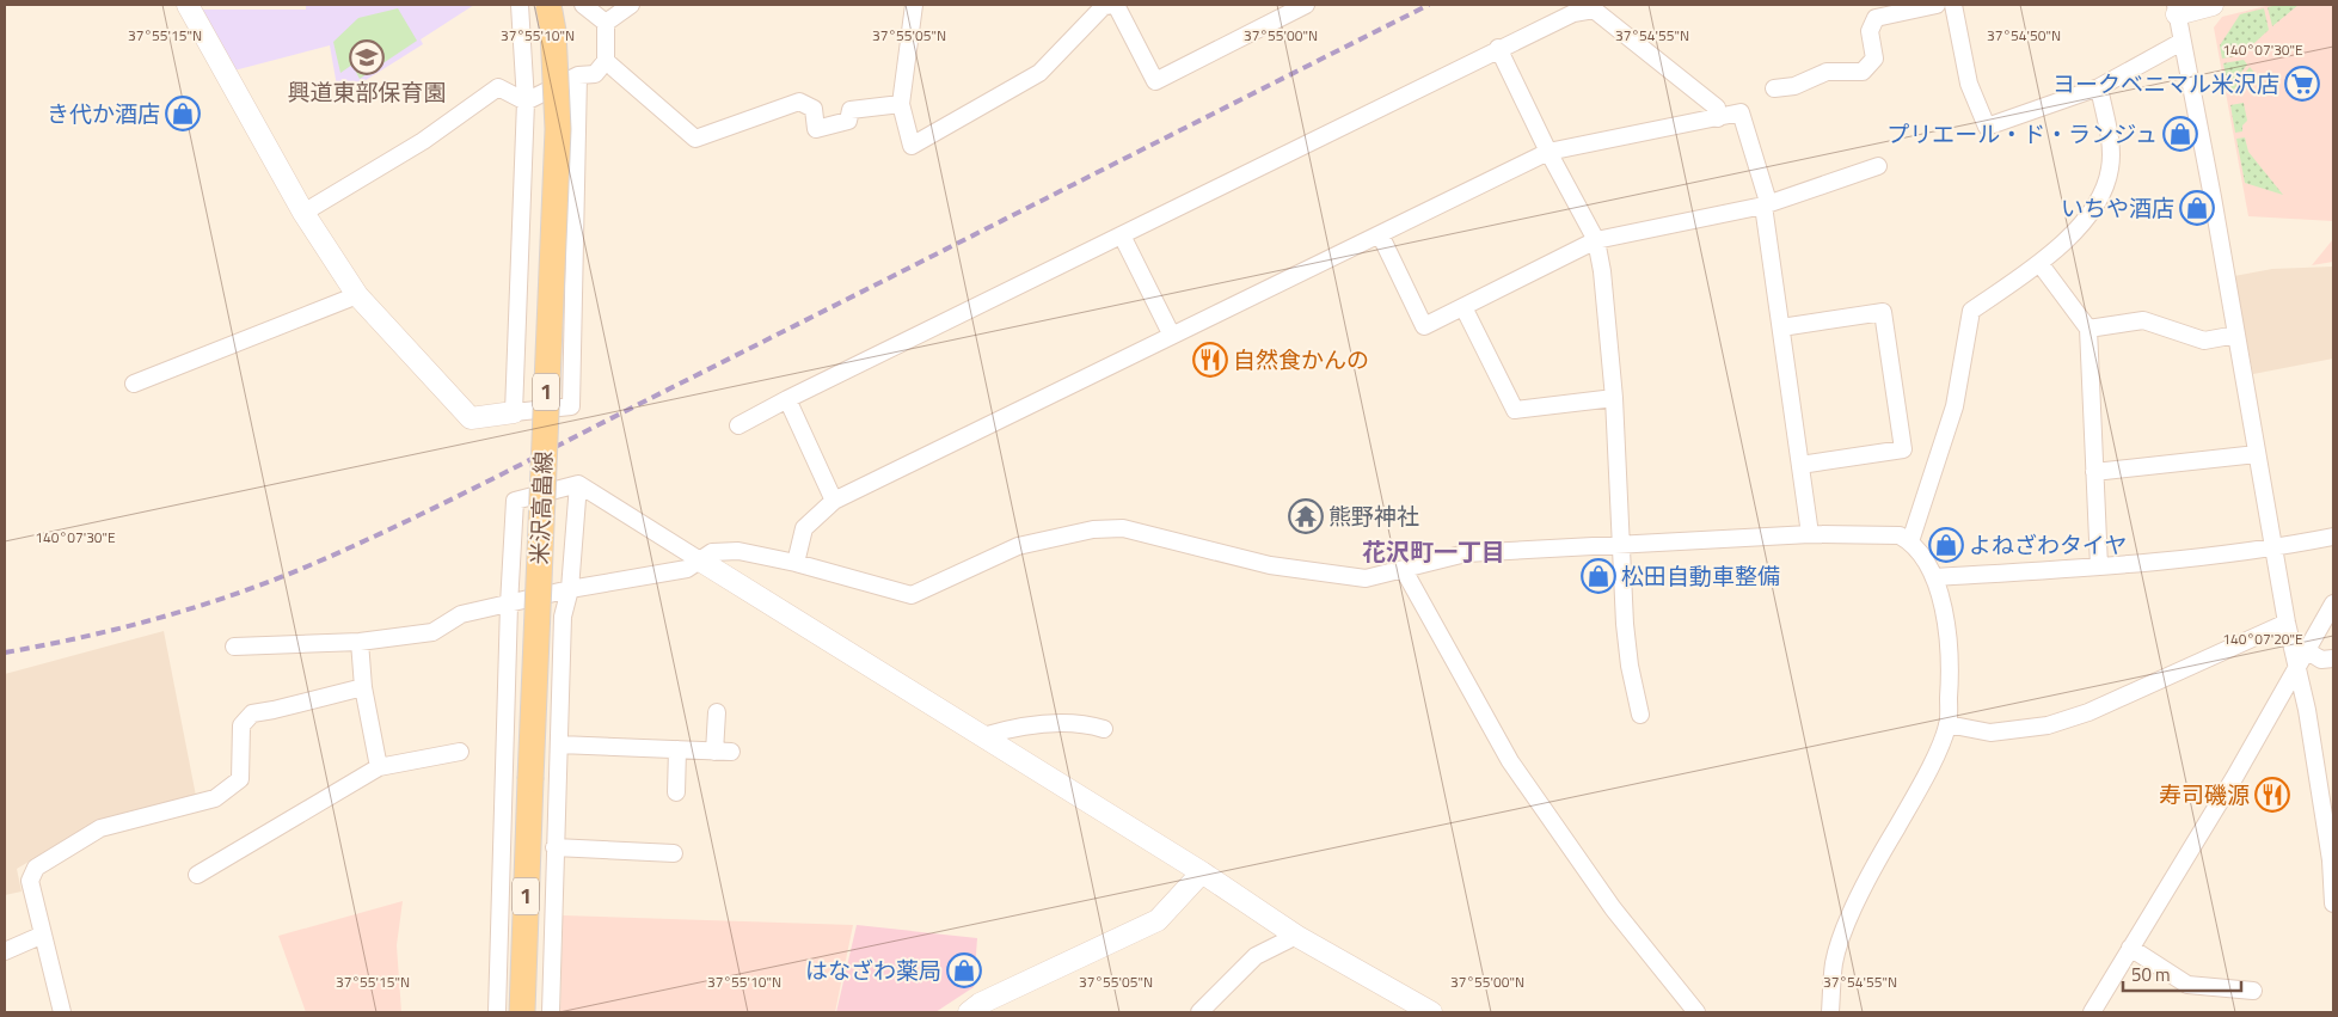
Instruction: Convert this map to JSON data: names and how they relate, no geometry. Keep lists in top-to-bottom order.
{
  "streets": {
    "main road": ["1", "米沢高畠線"]
  },
  "districts": ["花沢町一丁目"],
  "places": {
    "school or university": ["興道東部保育園"],
    "supermarket": ["ヨークベニマル米沢店"],
    "shop": [
      "き代か酒店",
      "プリエール・ド・ランジュ",
      "いちや酒店",
      "よねざわタイヤ",
      "松田自動車整備",
      "はなざわ薬局"
    ],
    "restaurant": ["自然食かんの", "寿司磯源"],
    "temple": ["熊野神社"]
  },
  "scale_bar": "50 m",
  "coordinates": [
    "37°55'15\"N",
    "37°55'10\"N",
    "37°55'05\"N",
    "37°55'00\"N",
    "37°54'55\"N",
    "37°54'50\"N",
    "140°07'30\"E",
    "140°07'20\"E"
  ]
}
